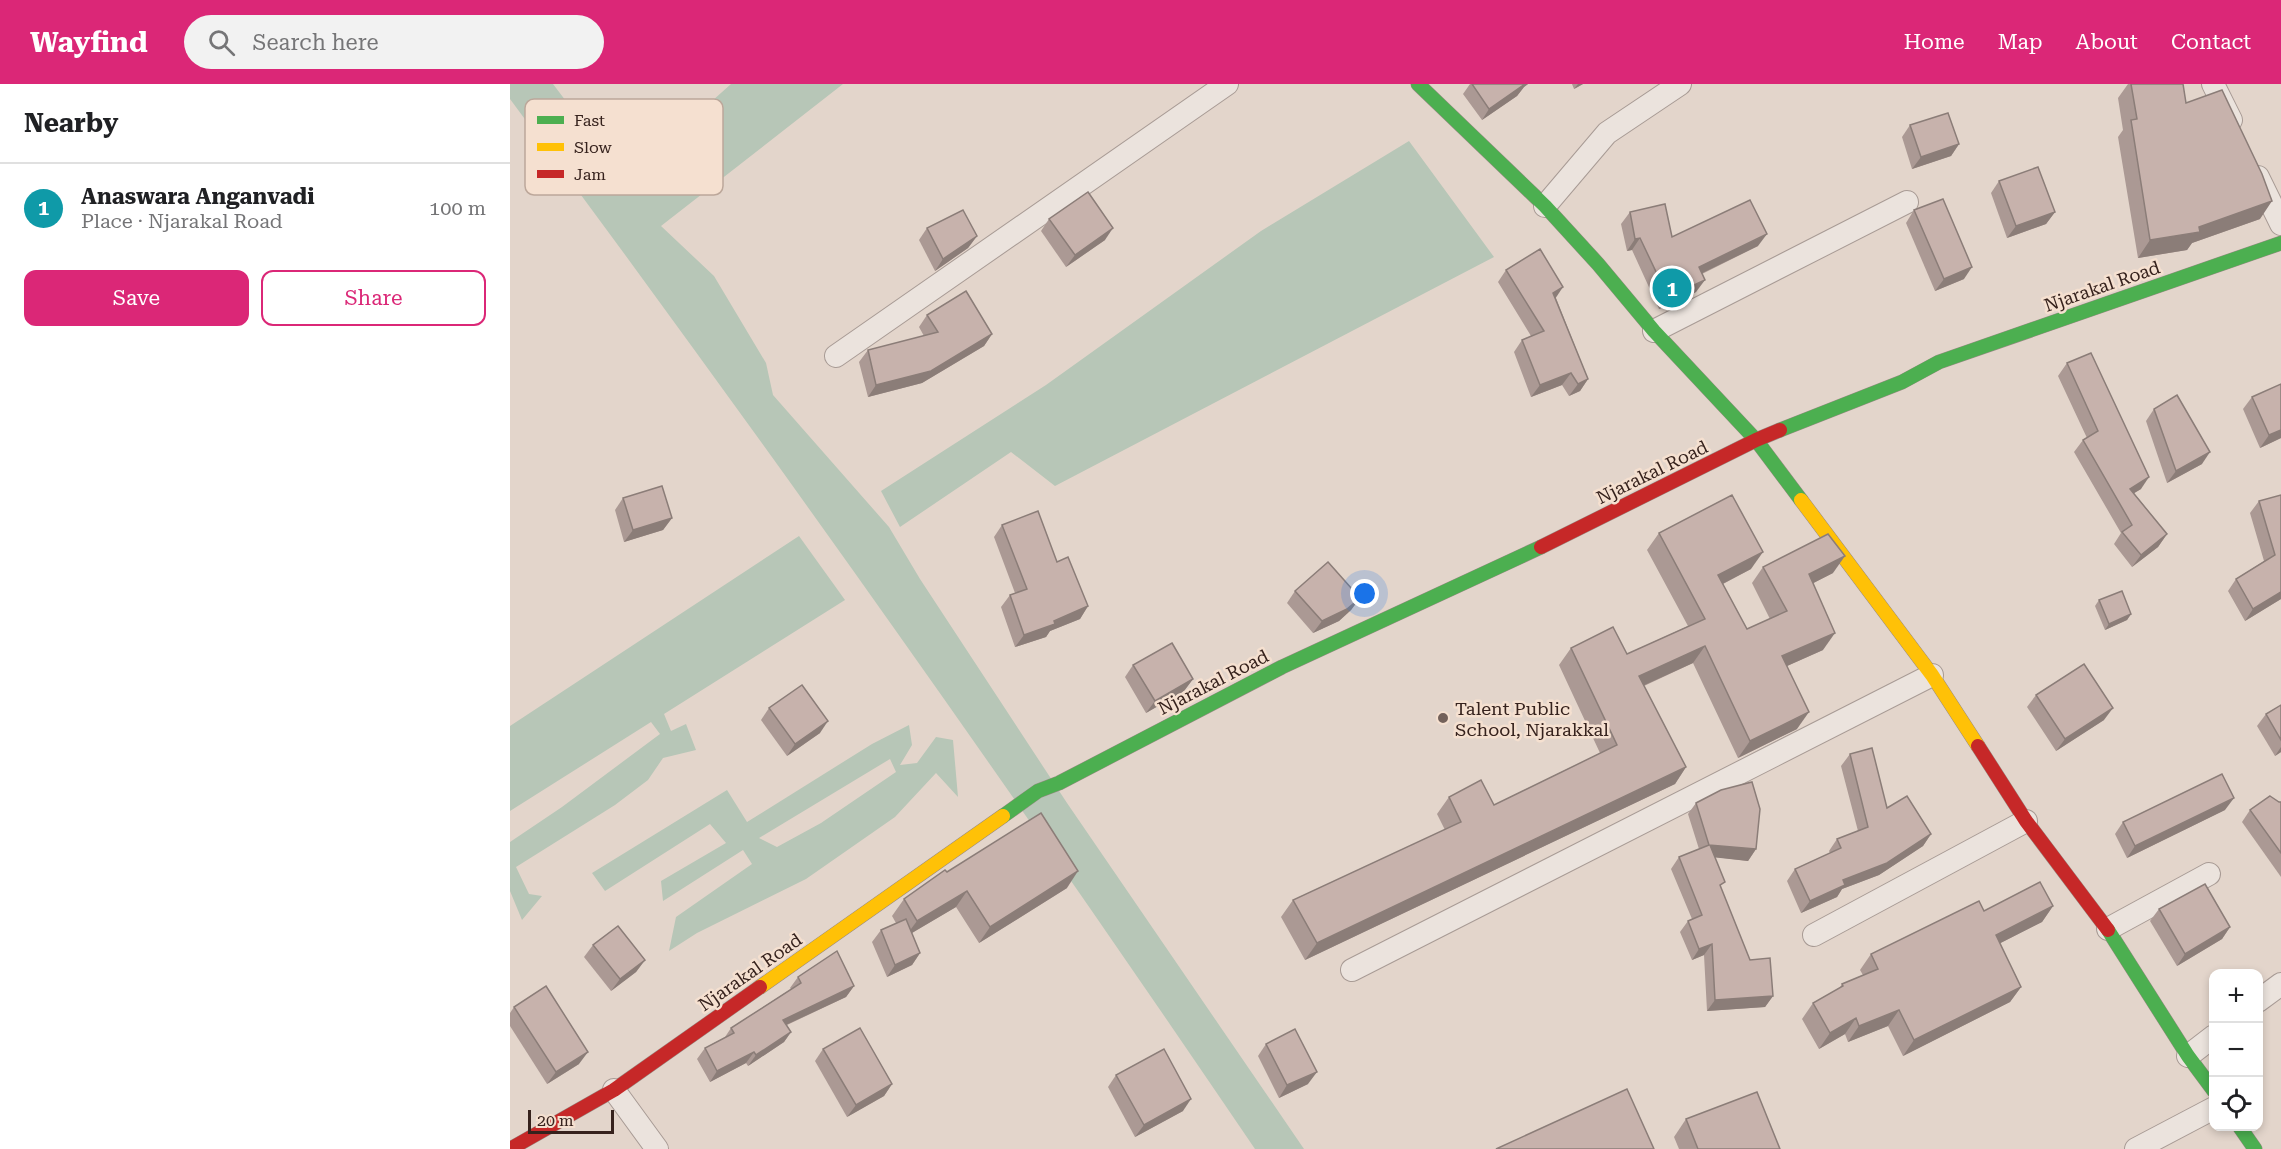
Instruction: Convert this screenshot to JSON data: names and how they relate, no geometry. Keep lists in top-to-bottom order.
{
  "streets": {
    "main road": ["Njarakal Road"]
  },
  "places": ["Talent Public School, Njarakkal"],
  "legend": ["Fast", "Slow", "Jam"],
  "scale_bar": "20 m",
  "page": {
    "header": "Wayfind",
    "search": "Search here",
    "nav": [
      "Home",
      "Map",
      "About",
      "Contact"
    ],
    "heading": "Nearby",
    "list": [
      {
        "mark": "1",
        "name": "Anaswara Anganvadi",
        "note": "Place · Njarakal Road",
        "value": "100 m"
      }
    ],
    "buttons": ["Save", "Share"],
    "pins": "1",
    "map_buttons": ["+", "−"],
    "scale": "20 m"
  }
}
